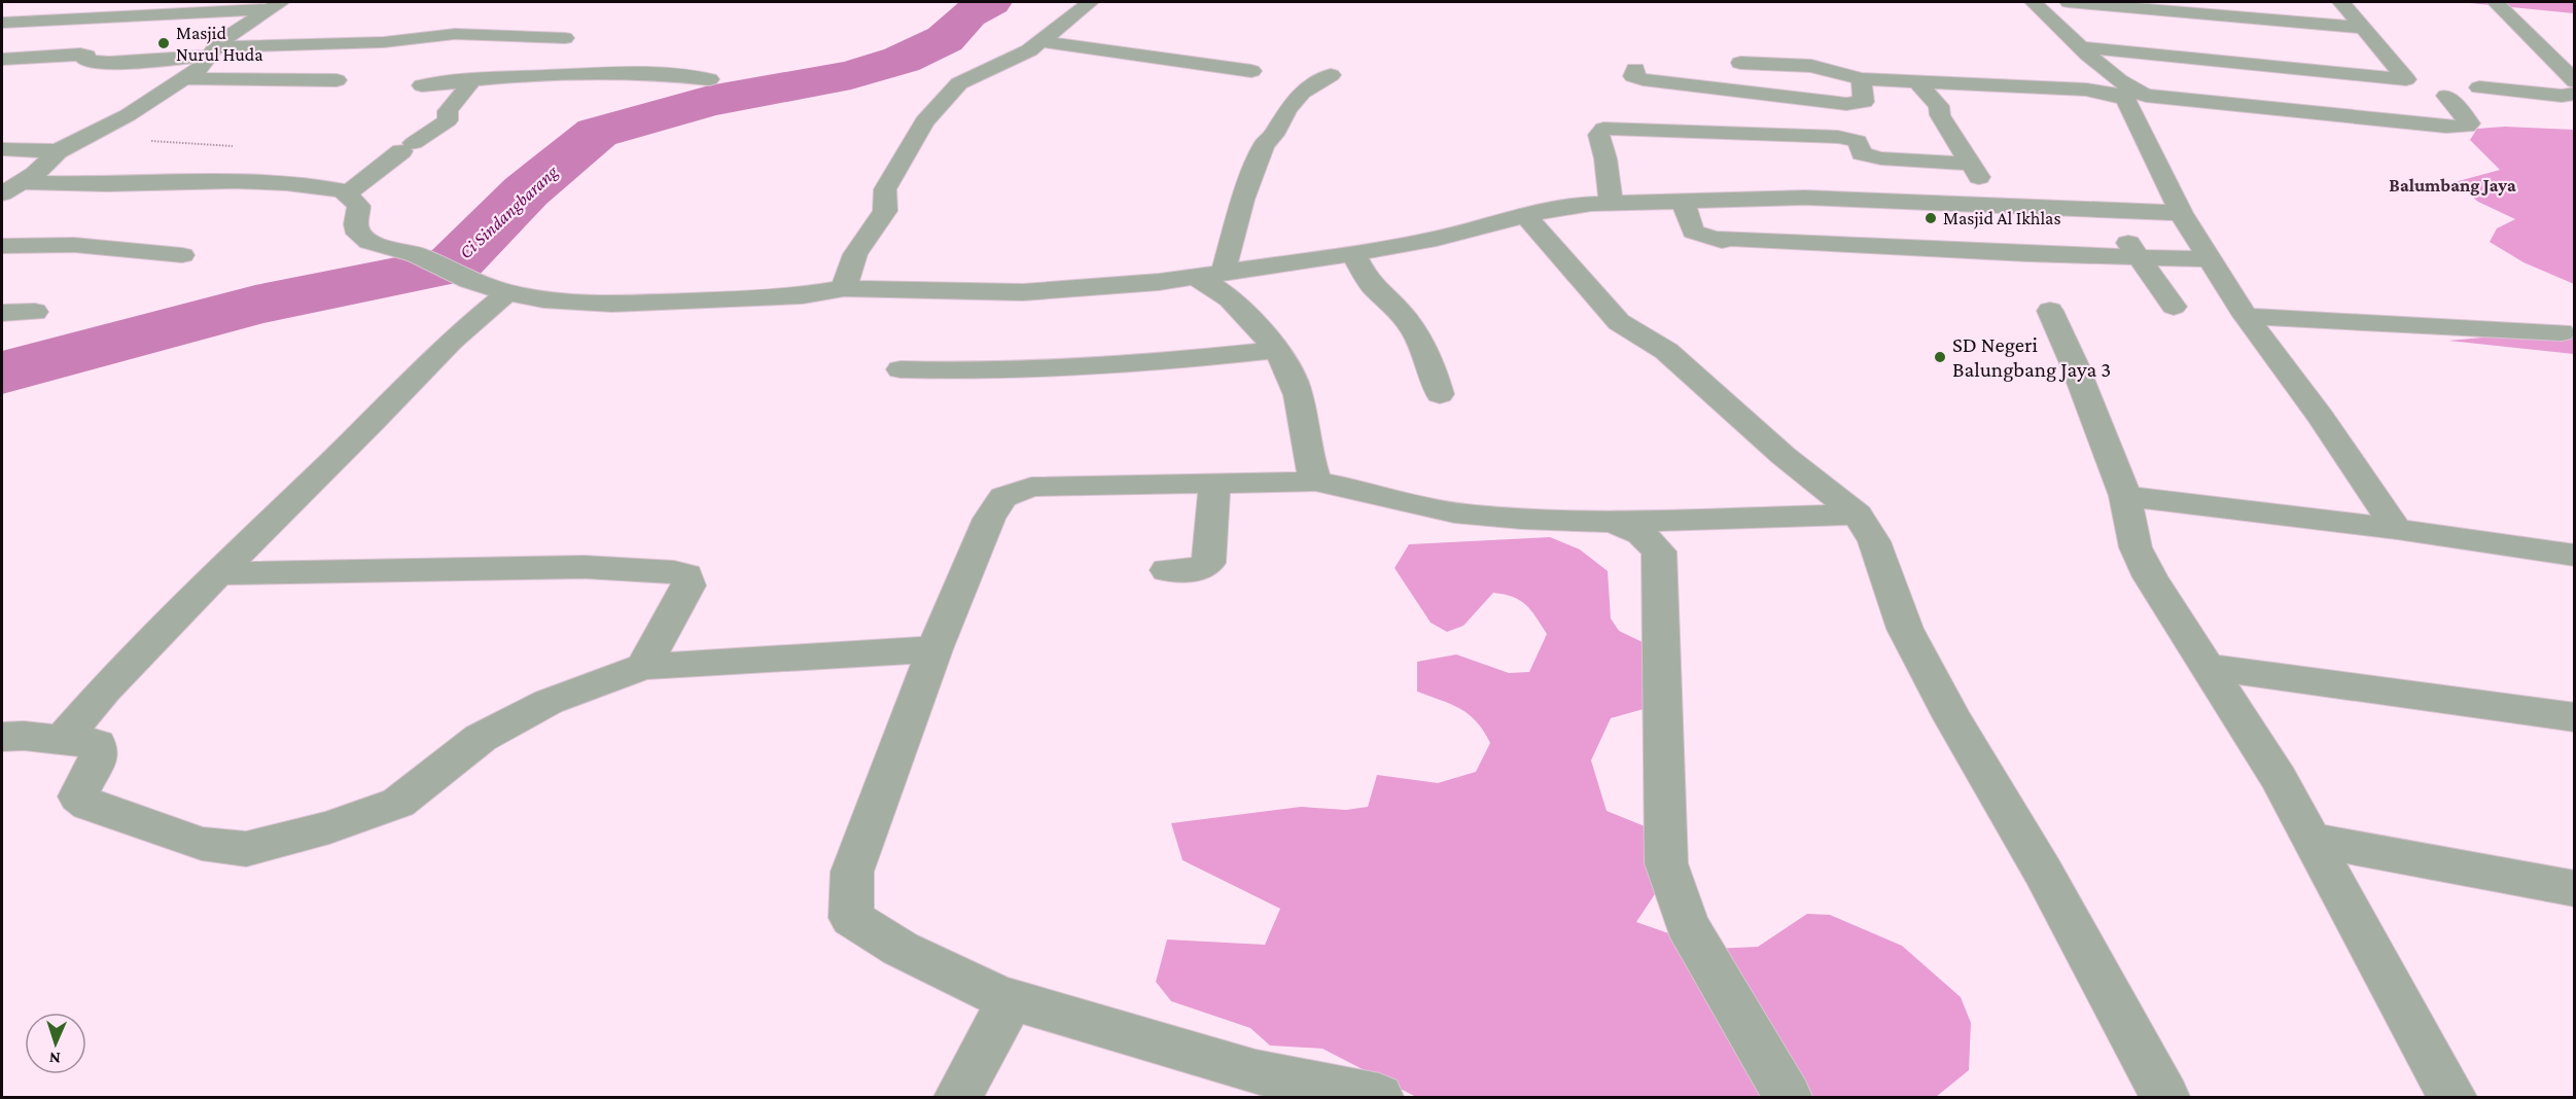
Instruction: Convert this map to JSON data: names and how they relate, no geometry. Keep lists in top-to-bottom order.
{
  "districts": ["Balumbang Jaya"],
  "water": ["Ci Sindangbarang"],
  "places": ["Masjid Nurul Huda", "Masjid Al Ikhlas", "SD Negeri Balungbang Jaya 3"],
  "north": "bottom"
}
